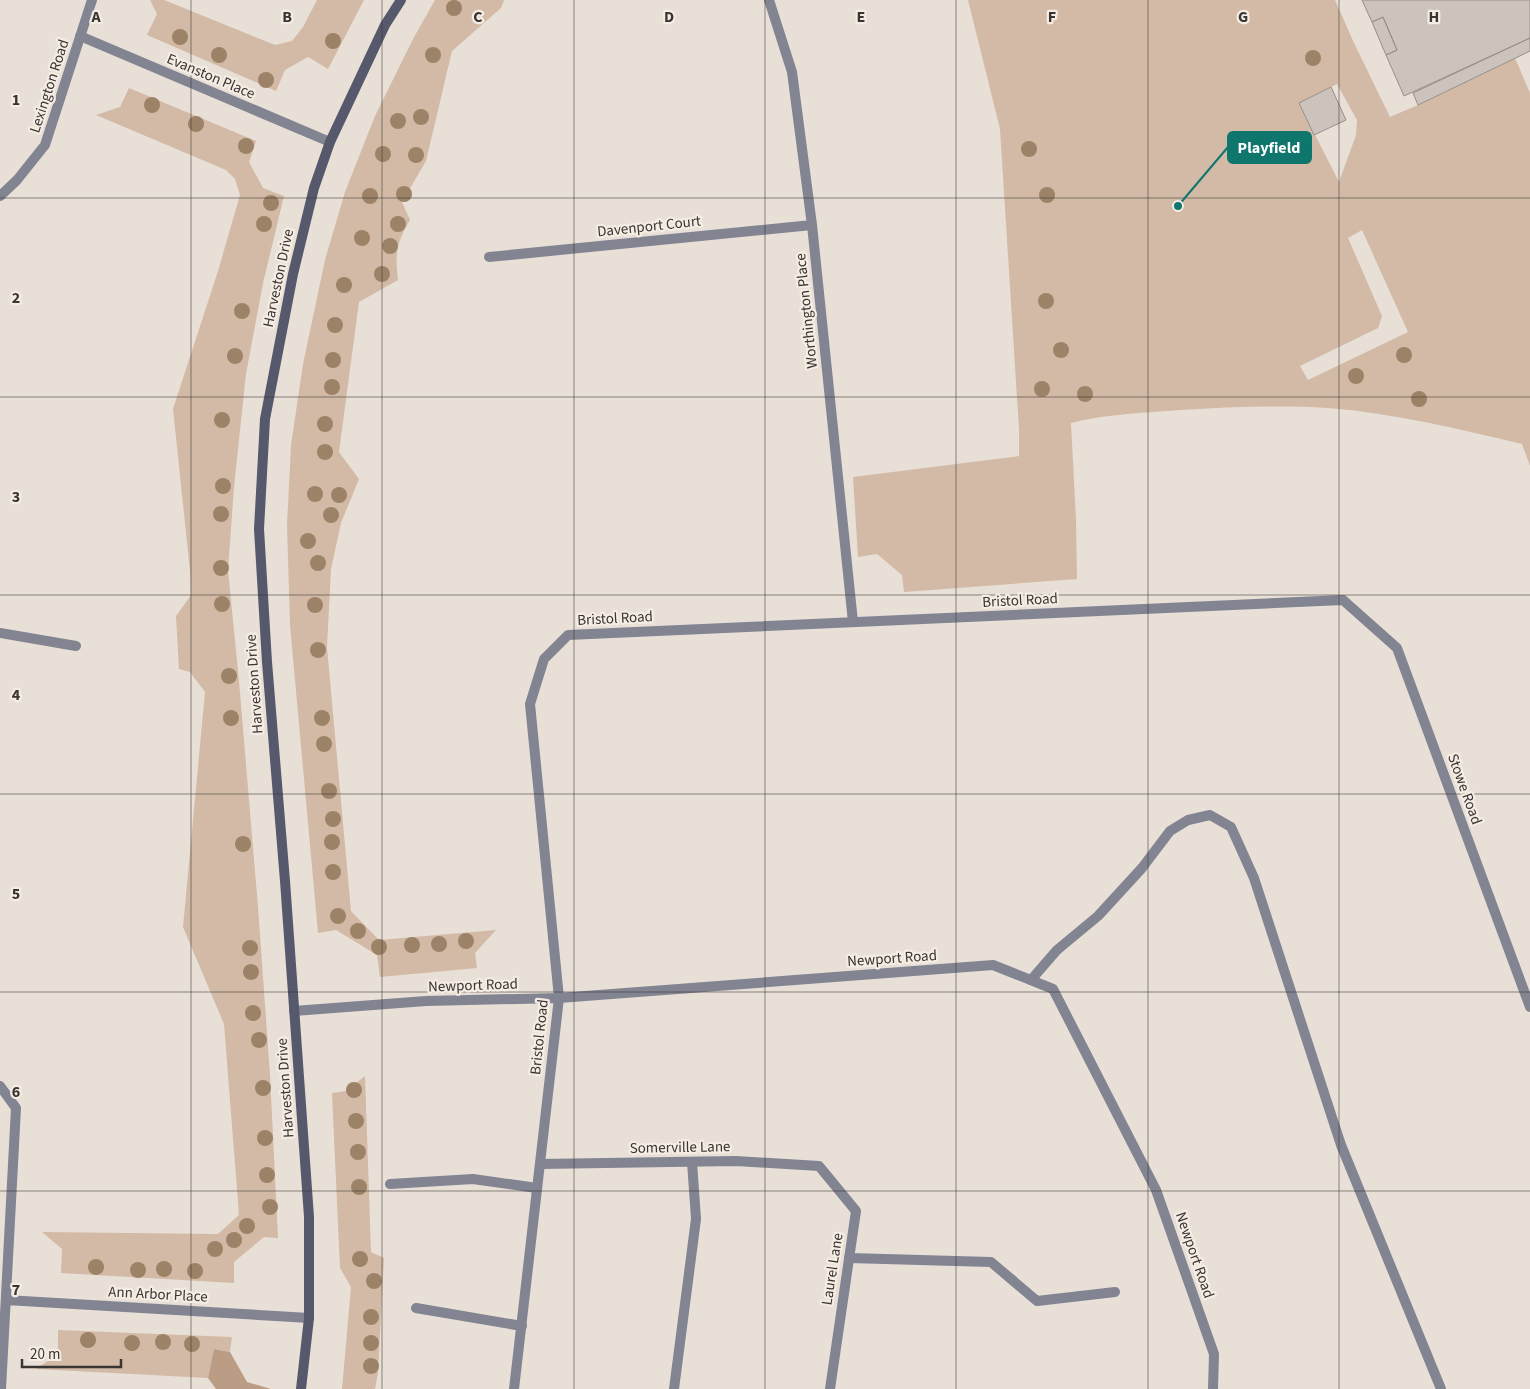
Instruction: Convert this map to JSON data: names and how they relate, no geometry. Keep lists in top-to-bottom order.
{
  "streets": {
    "street": [
      "Evanston Place",
      "Lexington Road",
      "Davenport Court",
      "Harveston Drive",
      "Worthington Place",
      "Bristol Road",
      "Stowe Road",
      "Newport Road",
      "Somerville Lane",
      "Laurel Lane",
      "Ann Arbor Place"
    ]
  },
  "crossings": [
    ["Evanston Place", "Lexington Road"],
    ["Evanston Place", "Harveston Drive"],
    ["Davenport Court", "Worthington Place"],
    ["Harveston Drive", "Newport Road"],
    ["Harveston Drive", "Ann Arbor Place"],
    ["Worthington Place", "Bristol Road"],
    ["Bristol Road", "Stowe Road"],
    ["Bristol Road", "Newport Road"],
    ["Bristol Road", "Somerville Lane"],
    ["Somerville Lane", "Laurel Lane"]
  ],
  "places": ["Playfield"],
  "scale_bar": "20 m",
  "grid": {
    "columns": [
      "A",
      "B",
      "C",
      "D",
      "E",
      "F",
      "G",
      "H"
    ],
    "rows": [
      "1",
      "2",
      "3",
      "4",
      "5",
      "6",
      "7"
    ]
  }
}
